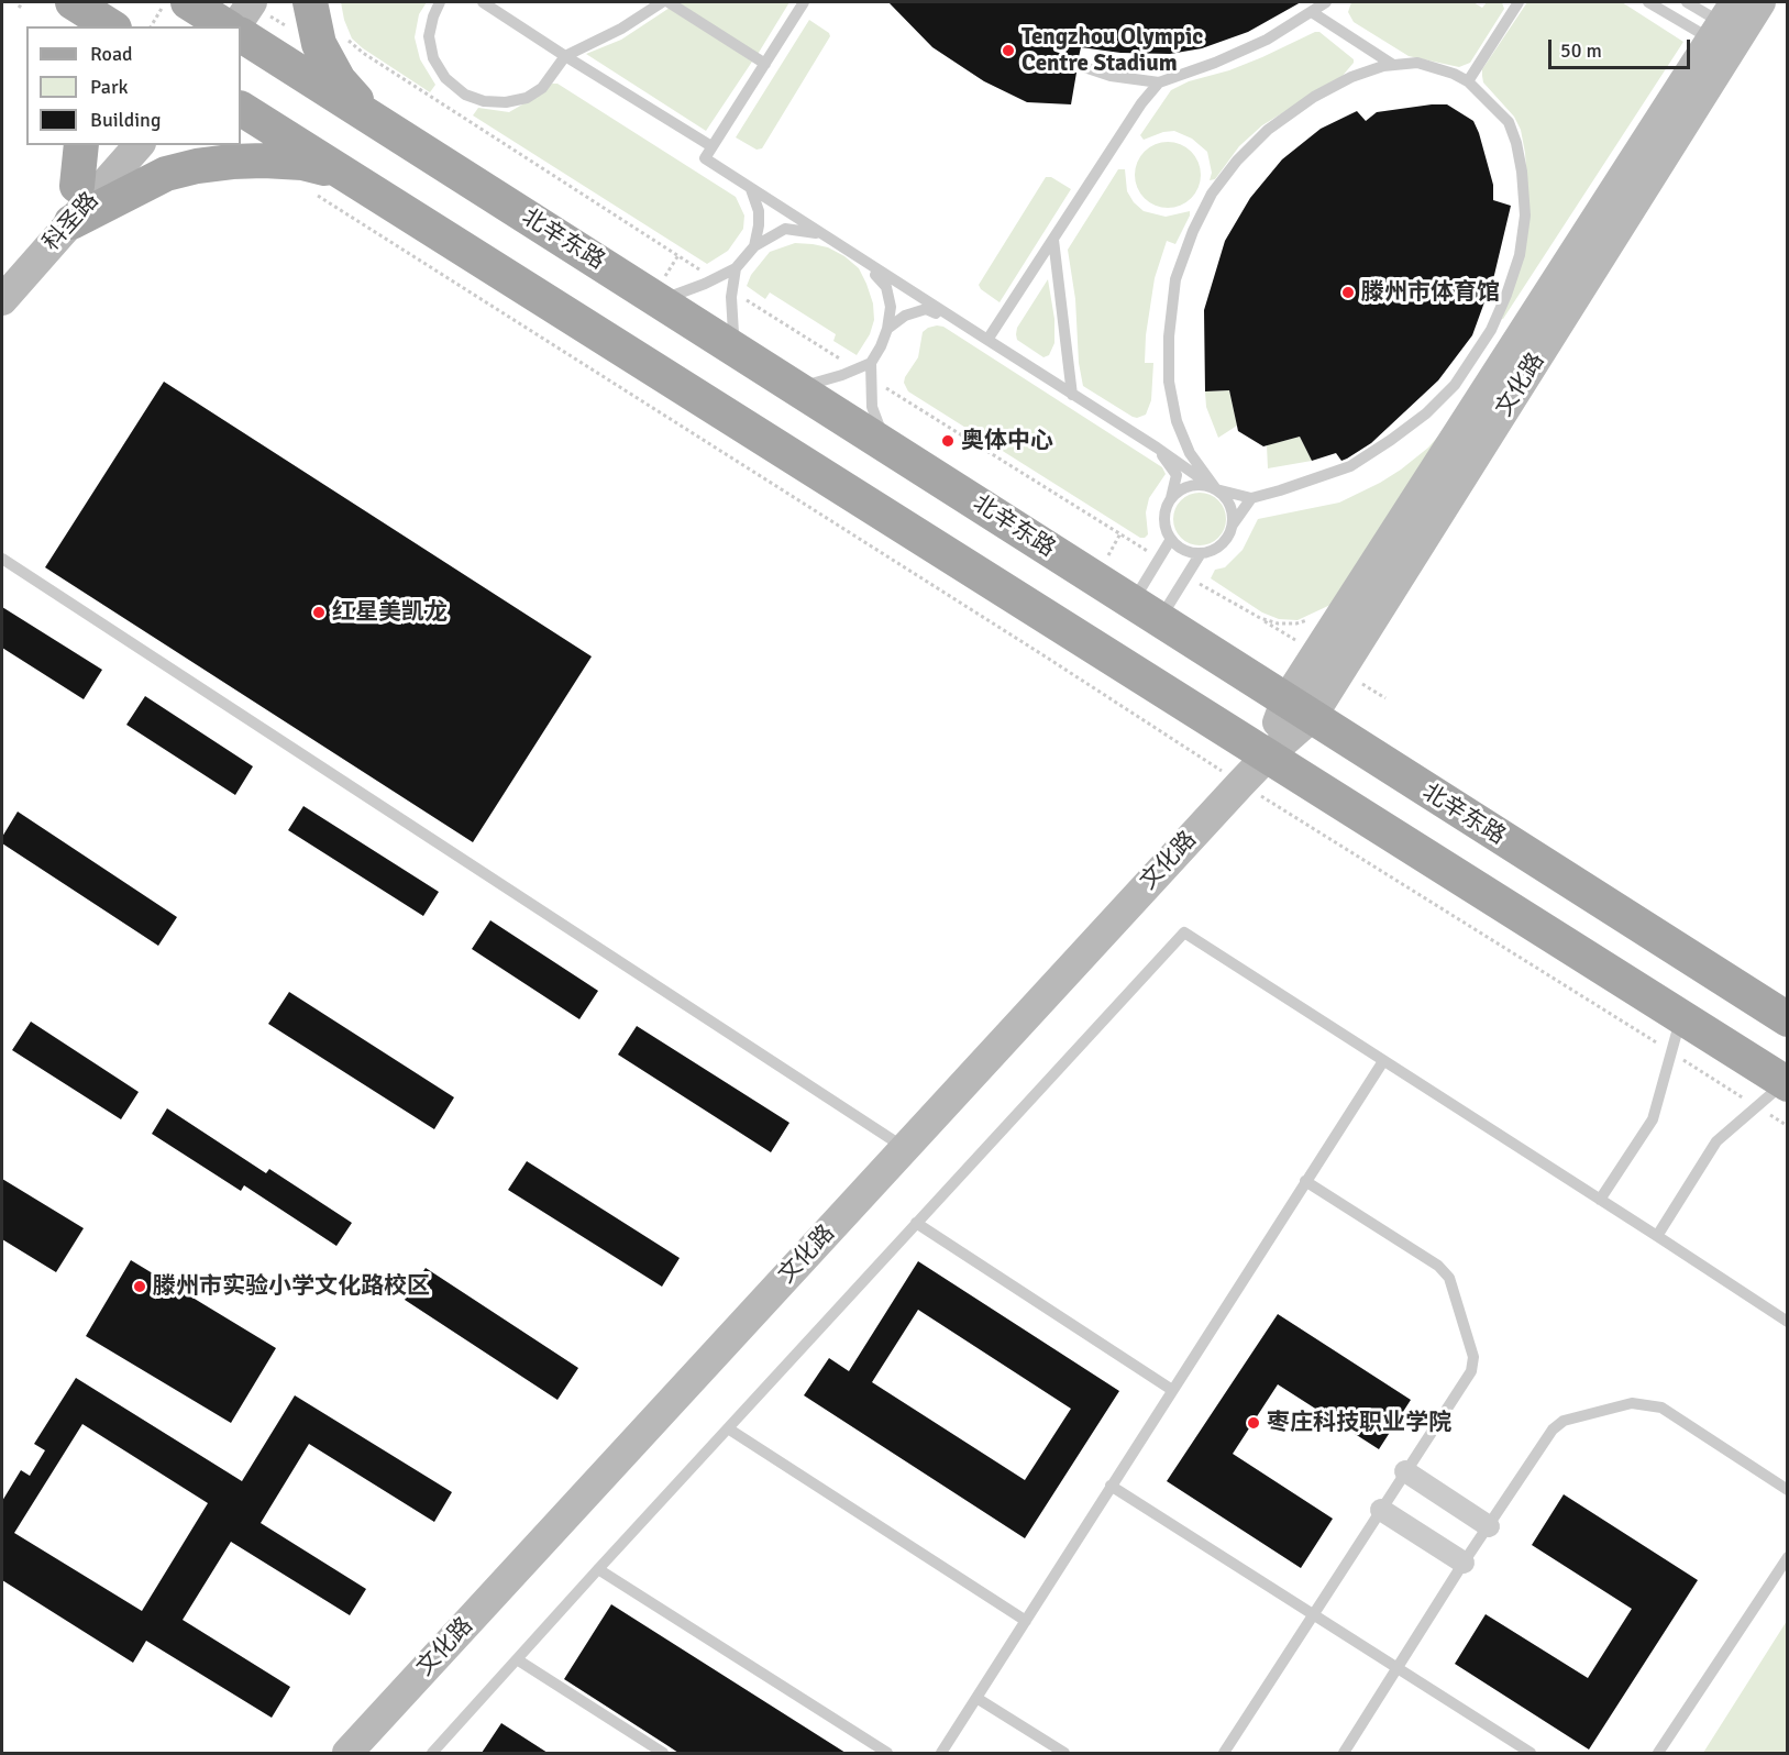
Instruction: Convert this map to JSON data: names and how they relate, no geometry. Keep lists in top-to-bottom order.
{
  "streets": {
    "main road": ["北辛东路"],
    "street": ["科圣路", "文化路"]
  },
  "crossings": [
    ["北辛东路", "文化路"]
  ],
  "places": [
    "Tengzhou Olympic Centre Stadium",
    "滕州市体育馆",
    "奥体中心",
    "红星美凯龙",
    "滕州市实验小学文化路校区",
    "枣庄科技职业学院"
  ],
  "legend": ["Road", "Park", "Building"],
  "scale_bar": "50 m"
}
